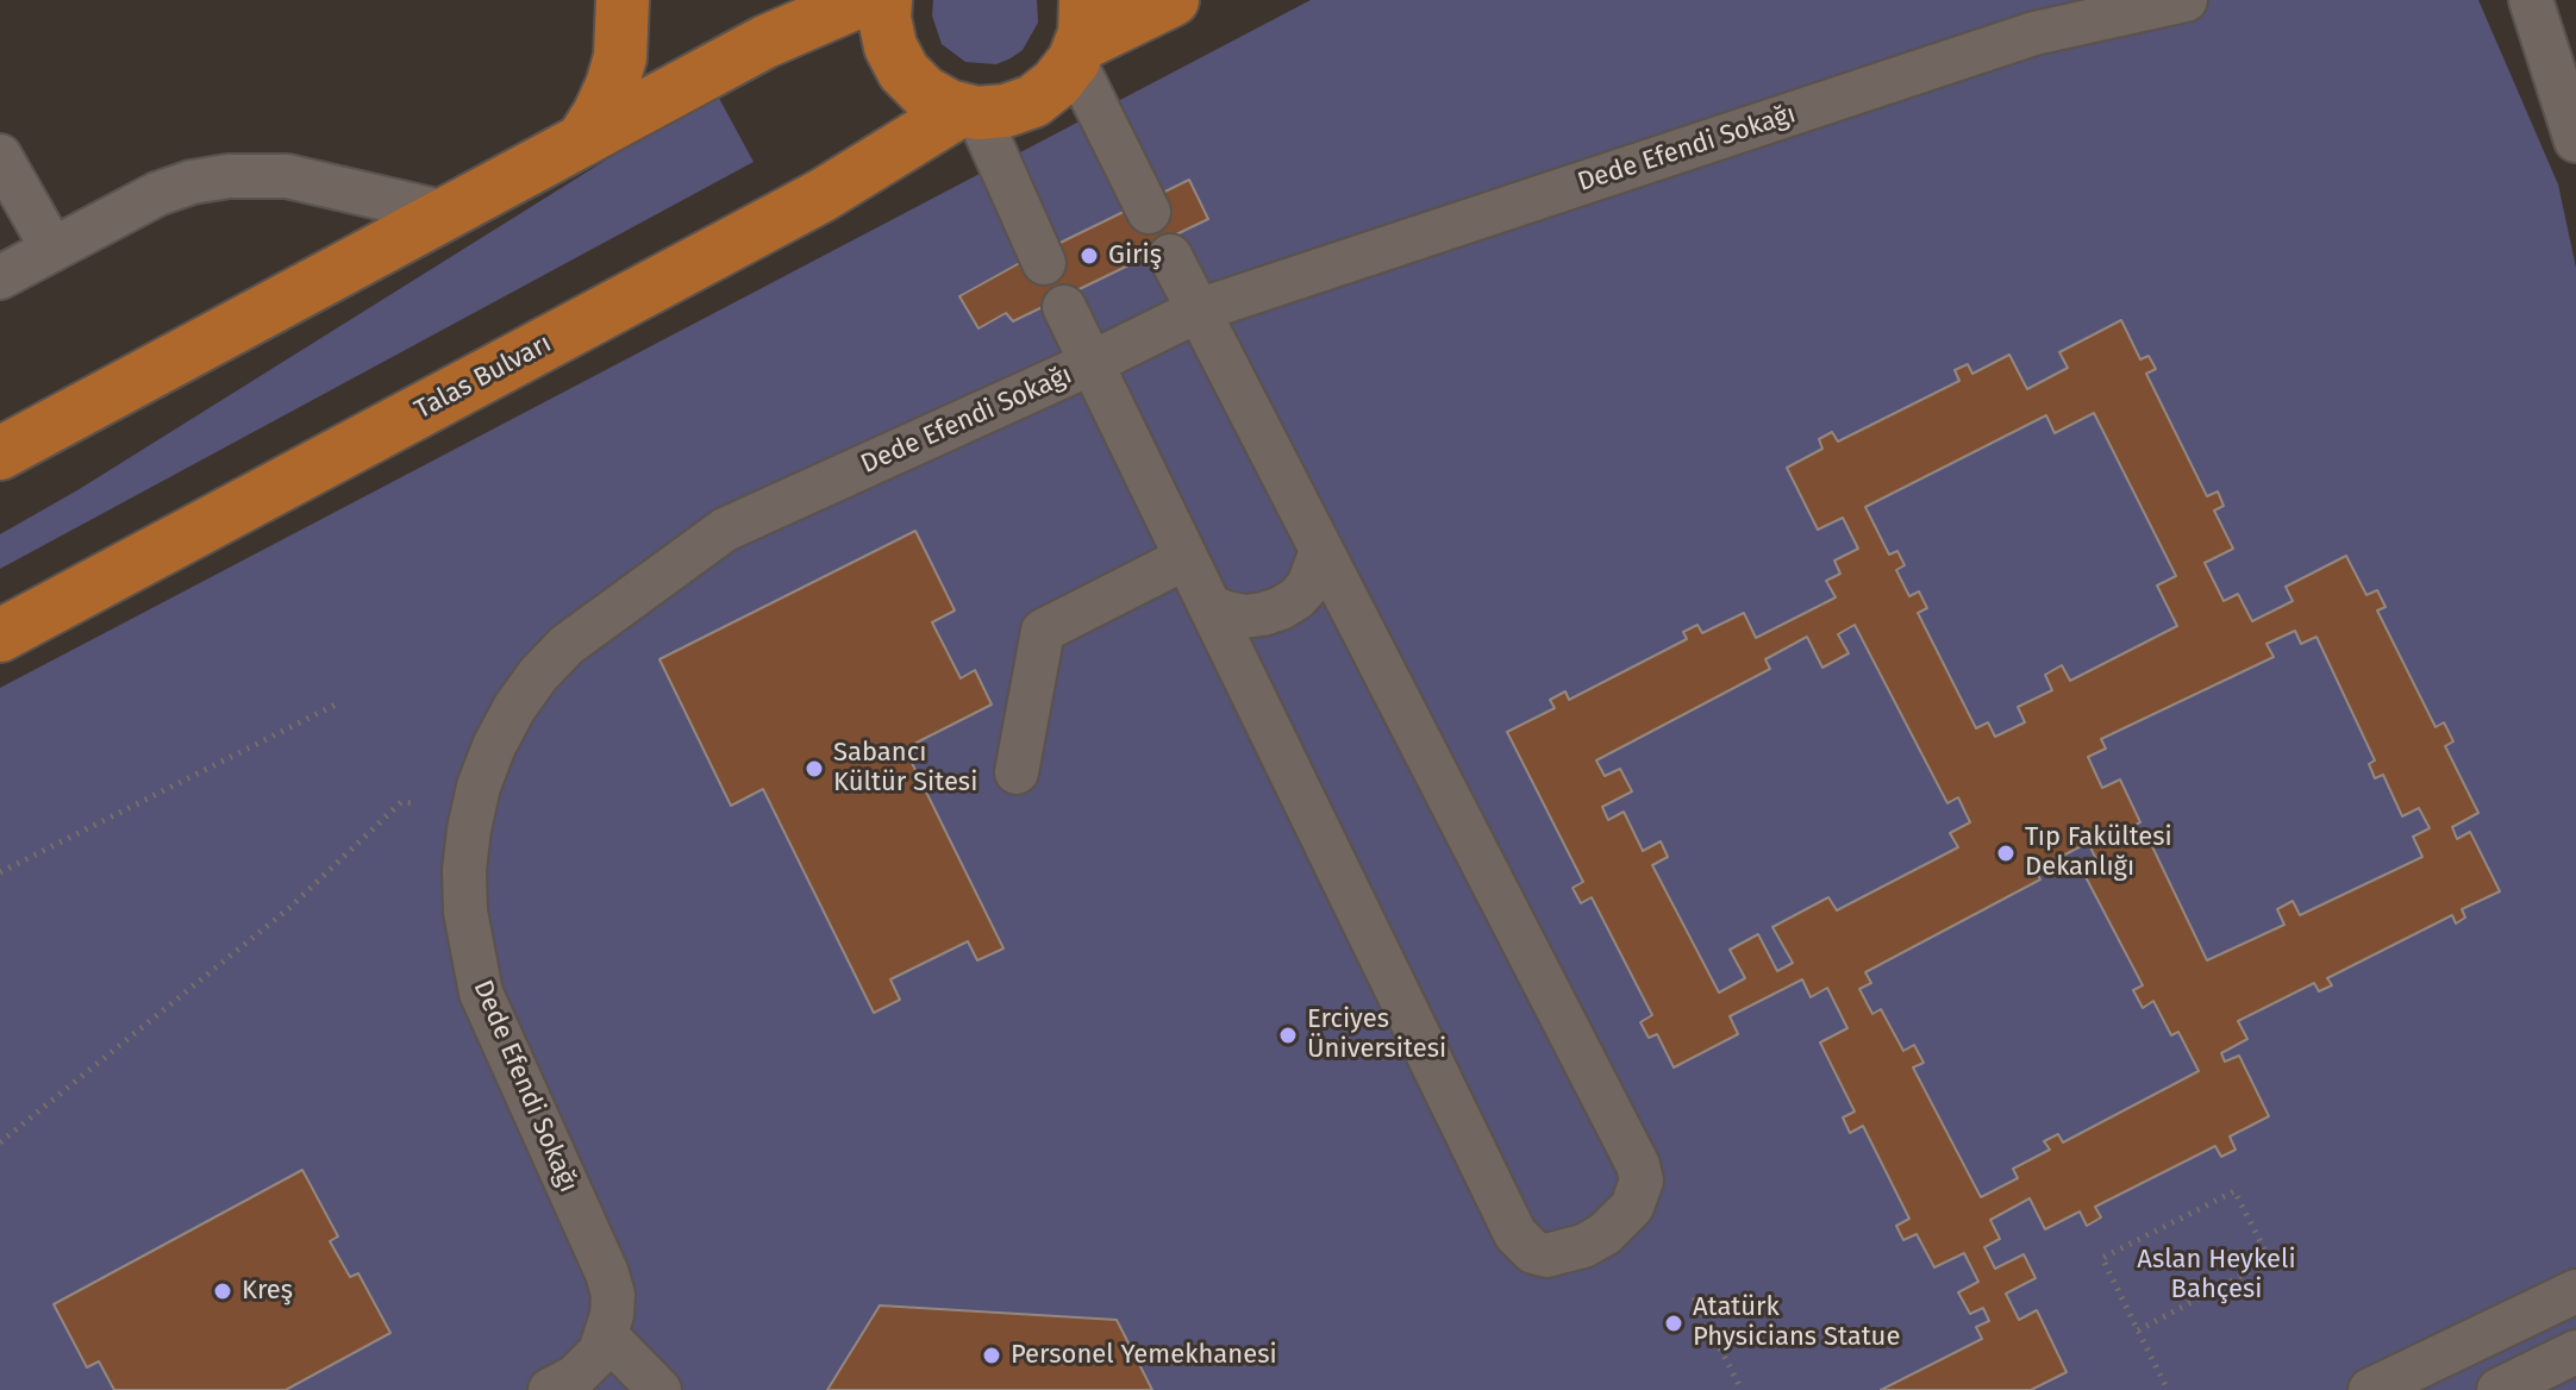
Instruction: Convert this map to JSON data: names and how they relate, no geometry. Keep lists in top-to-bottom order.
{
  "streets": {
    "main road": ["Talas Bulvarı"],
    "street": ["Dede Efendi Sokağı"]
  },
  "parks": ["Aslan Heykeli Bahçesi"],
  "places": [
    "Giriş",
    "Sabancı Kültür Sitesi",
    "Tıp Fakültesi Dekanlığı",
    "Erciyes Üniversitesi",
    "Kreş",
    "Atatürk Physicians Statue",
    "Personel Yemekhanesi"
  ]
}
